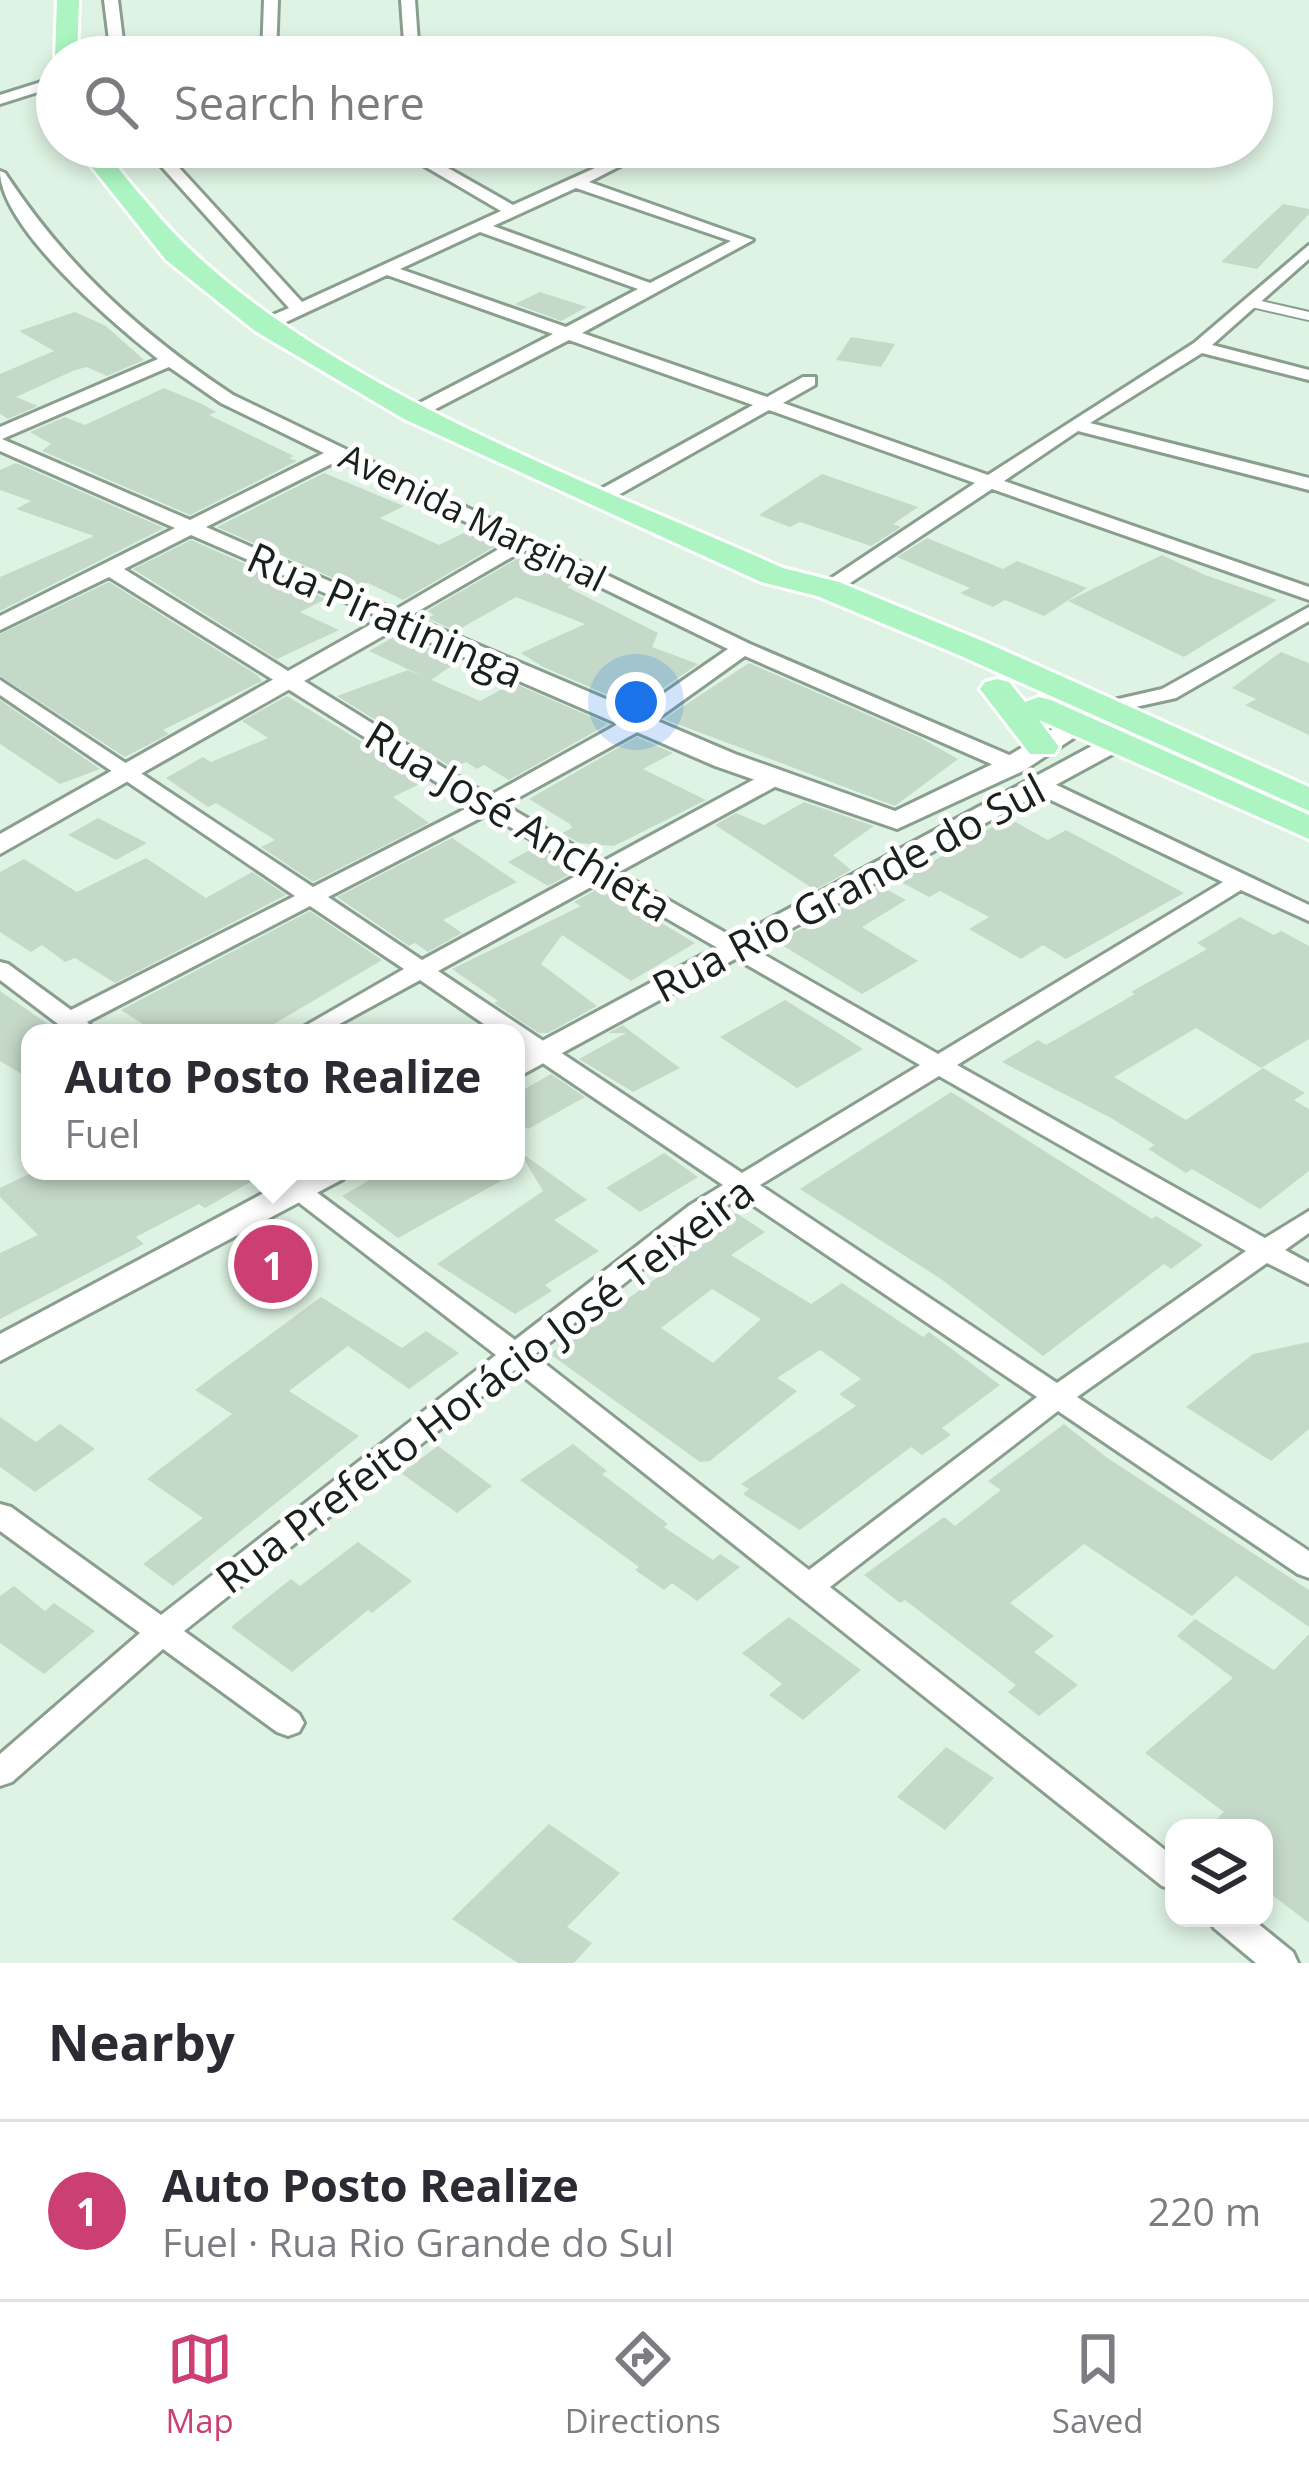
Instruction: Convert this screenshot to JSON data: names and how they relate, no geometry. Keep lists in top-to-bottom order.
{
  "streets": {
    "street": [
      "Avenida Marginal",
      "Rua Piratininga",
      "Rua José Anchieta",
      "Rua Rio Grande do Sul",
      "Rua Prefeito Horácio José Teixeira"
    ]
  },
  "crossings": [
    ["Avenida Marginal", "Rua Piratininga"],
    ["Rua Piratininga", "Rua Rio Grande do Sul"],
    ["Rua José Anchieta", "Rua Rio Grande do Sul"],
    ["Rua José Anchieta", "Rua Prefeito Horácio José Teixeira"]
  ],
  "page": {
    "search": "Search here",
    "popup": ["Auto Posto Realize", "Fuel"],
    "pins": "1",
    "heading": "Nearby",
    "list": [
      {
        "mark": "1",
        "name": "Auto Posto Realize",
        "note": "Fuel · Rua Rio Grande do Sul",
        "value": "220 m"
      }
    ],
    "nav": ["Map", "Directions", "Saved"]
  }
}
